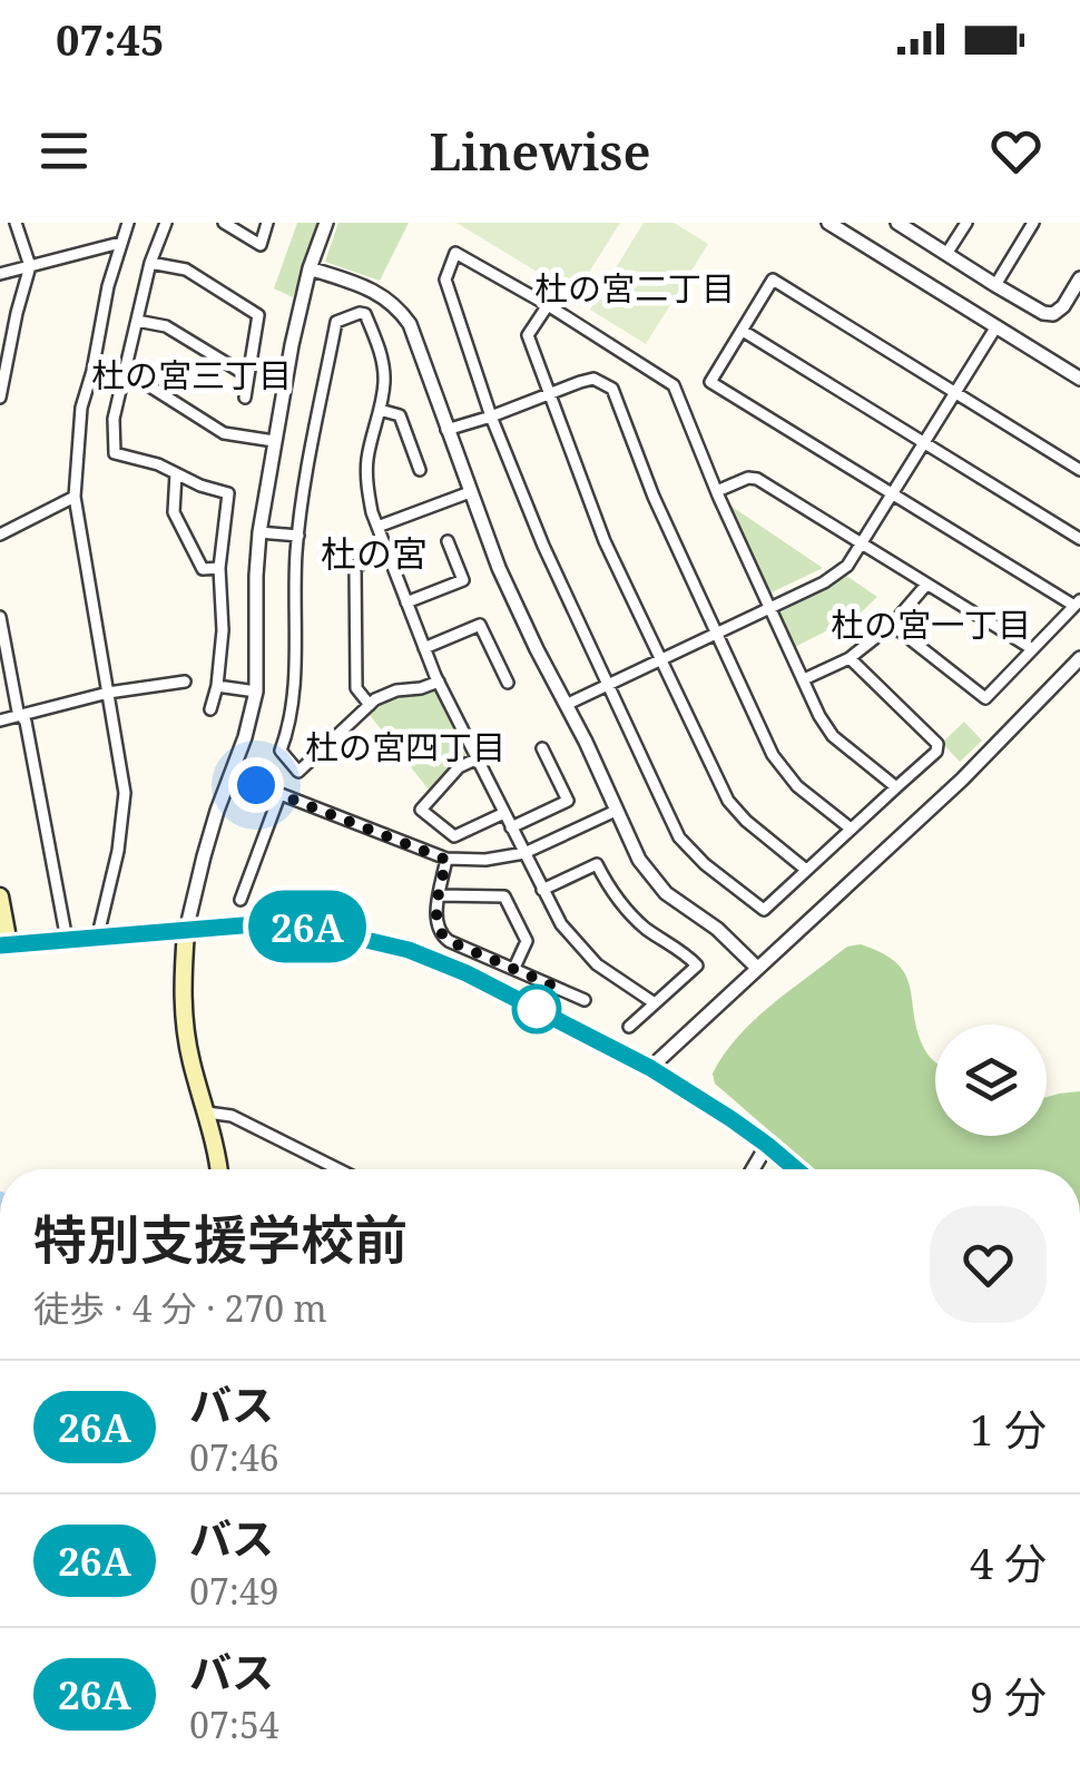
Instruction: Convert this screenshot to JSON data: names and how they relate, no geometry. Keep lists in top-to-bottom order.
{
  "districts": [
    "杜の宮二丁目",
    "杜の宮三丁目",
    "杜の宮",
    "杜の宮一丁目",
    "杜の宮四丁目"
  ],
  "lines": ["bus line 26A"],
  "page": {
    "status": "07:45",
    "header": "Linewise",
    "on_map": "26A",
    "heading": ["特別支援学校前", "徒歩 · 4 分 · 270 m"],
    "list": [
      {
        "mark": "26A",
        "name": "バス",
        "note": "07:46",
        "value": "1 分"
      },
      {
        "mark": "26A",
        "name": "バス",
        "note": "07:49",
        "value": "4 分"
      },
      {
        "mark": "26A",
        "name": "バス",
        "note": "07:54",
        "value": "9 分"
      }
    ]
  }
}
